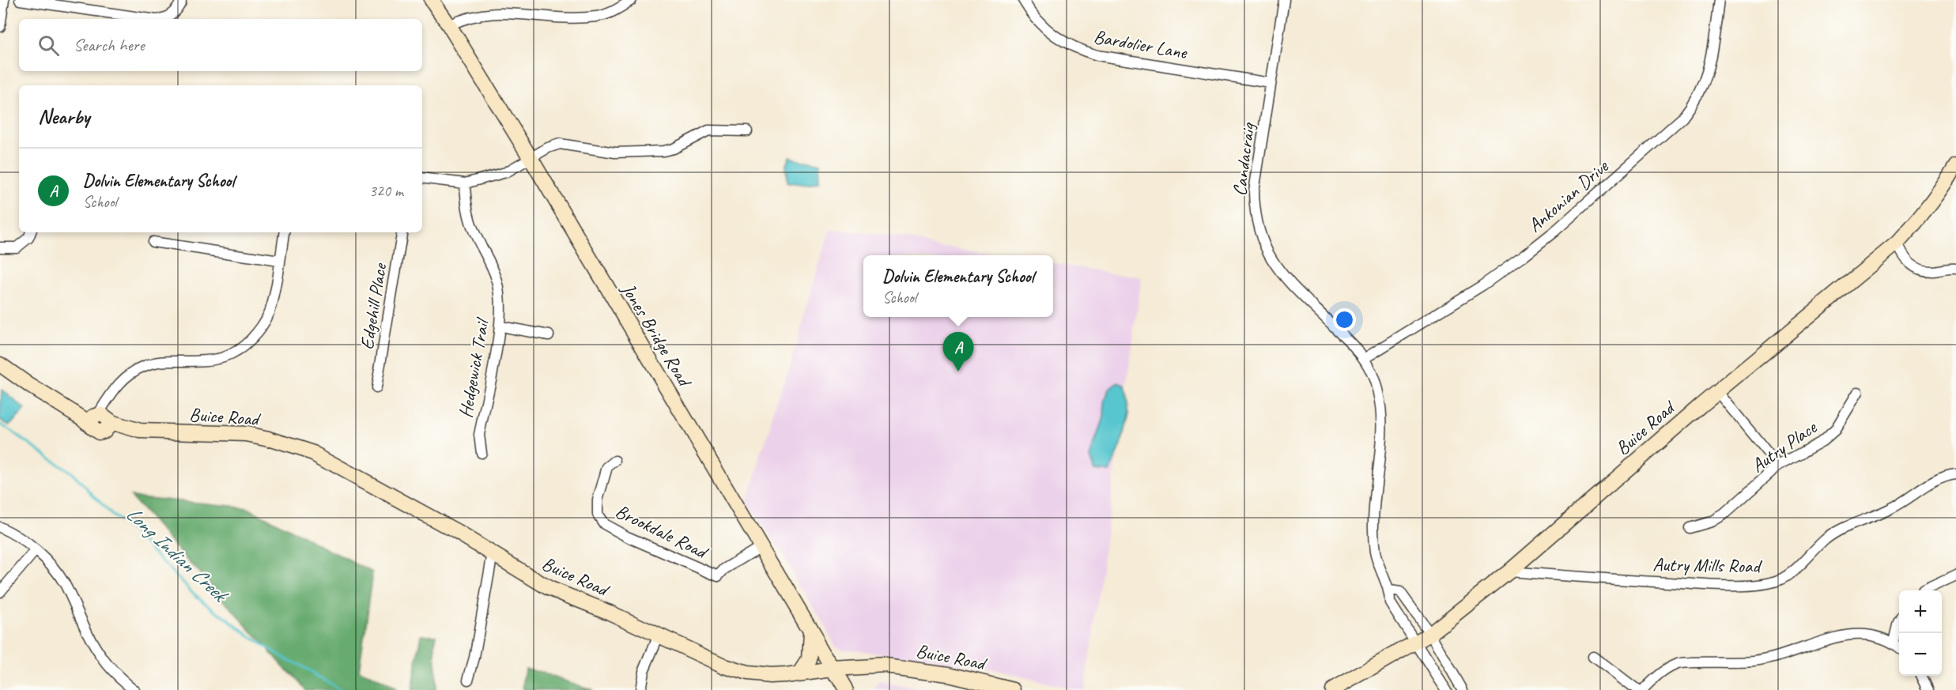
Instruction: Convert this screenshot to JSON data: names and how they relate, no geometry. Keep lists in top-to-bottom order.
{
  "streets": {
    "street": [
      "Bardolier Lane",
      "Candacraig",
      "Ankonian Drive",
      "Edgehill Place",
      "Jones Bridge Road",
      "Hedgewick Trail",
      "Buice Road",
      "Autry Place",
      "Brookdale Road",
      "Autry Mills Road"
    ]
  },
  "crossings": [
    ["Bardolier Lane", "Candacraig"],
    ["Candacraig", "Ankonian Drive"],
    ["Candacraig", "Buice Road"],
    ["Jones Bridge Road", "Buice Road"],
    ["Jones Bridge Road", "Brookdale Road"],
    ["Buice Road", "Autry Mills Road"]
  ],
  "water": ["Long Indian Creek"],
  "page": {
    "search": "Search here",
    "heading": "Nearby",
    "list": [
      {
        "mark": "A",
        "name": "Dolvin Elementary School",
        "note": "School",
        "value": "320 m"
      }
    ],
    "popup": ["Dolvin Elementary School", "School"],
    "pins": "A",
    "map_buttons": ["+", "−"]
  }
}
